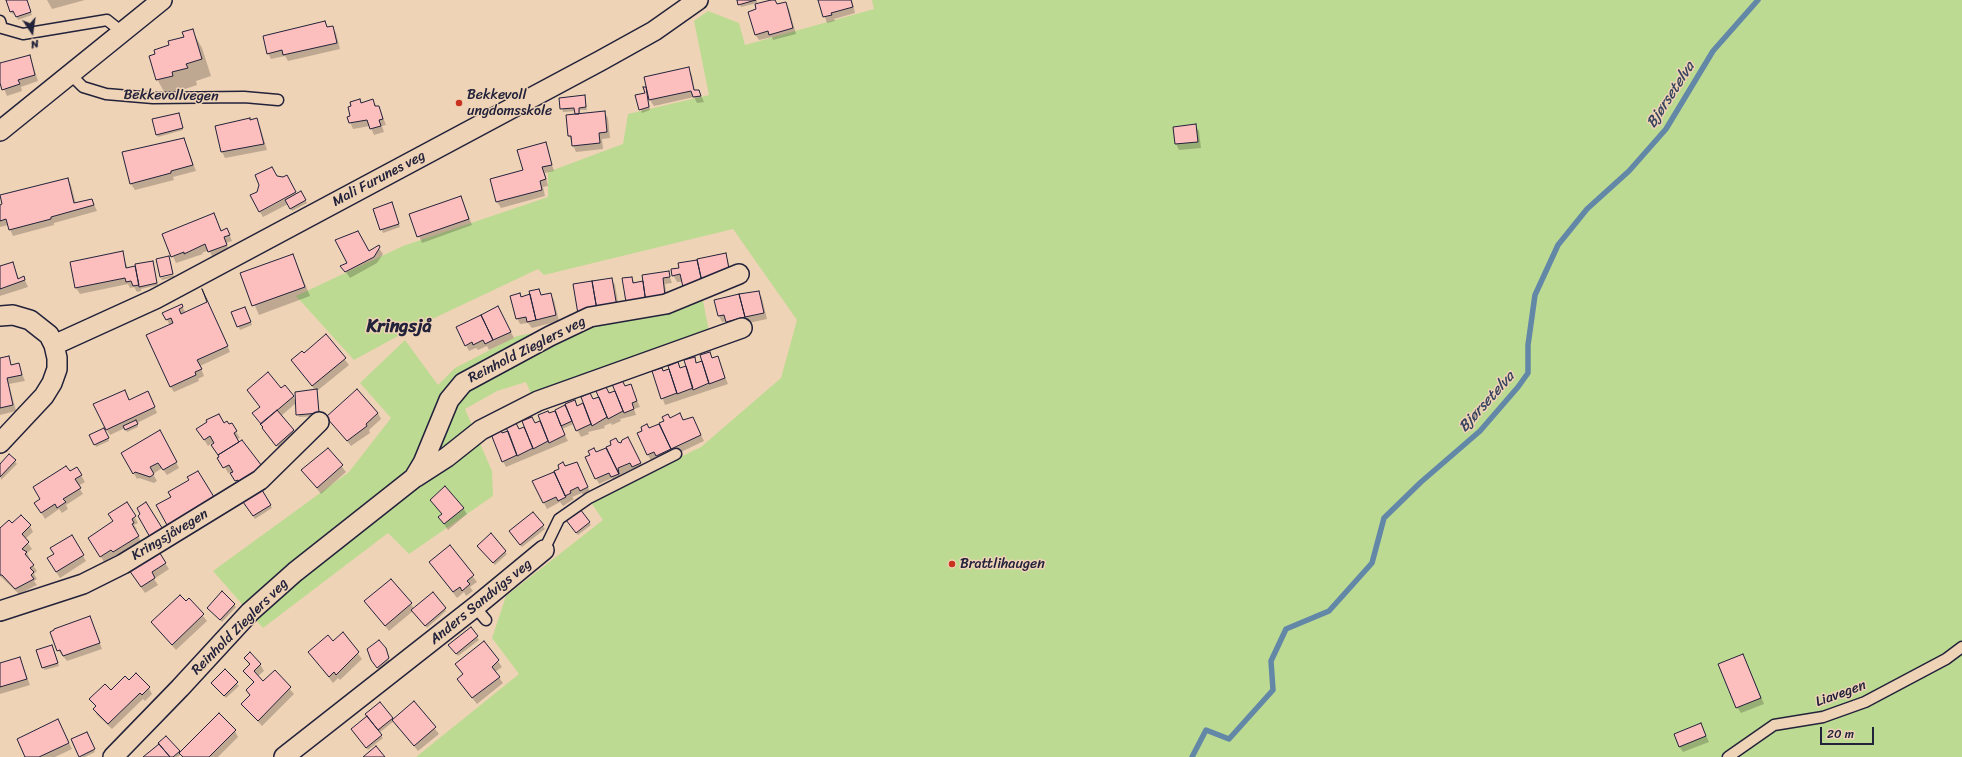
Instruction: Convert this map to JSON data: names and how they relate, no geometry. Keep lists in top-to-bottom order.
{
  "streets": {
    "street": [
      "Mali Furunes veg",
      "Reinhold Zieglers veg",
      "Kringsjåvegen",
      "Anders Sandvigs veg"
    ],
    "lane": ["Bekkevollvegen", "Liavegen"]
  },
  "districts": ["Kringsjå"],
  "water": ["Bjørsetelva"],
  "places": ["Bekkevoll ungdomsskole", "Brattlihaugen"],
  "scale_bar": "20 m",
  "north": "bottom"
}
